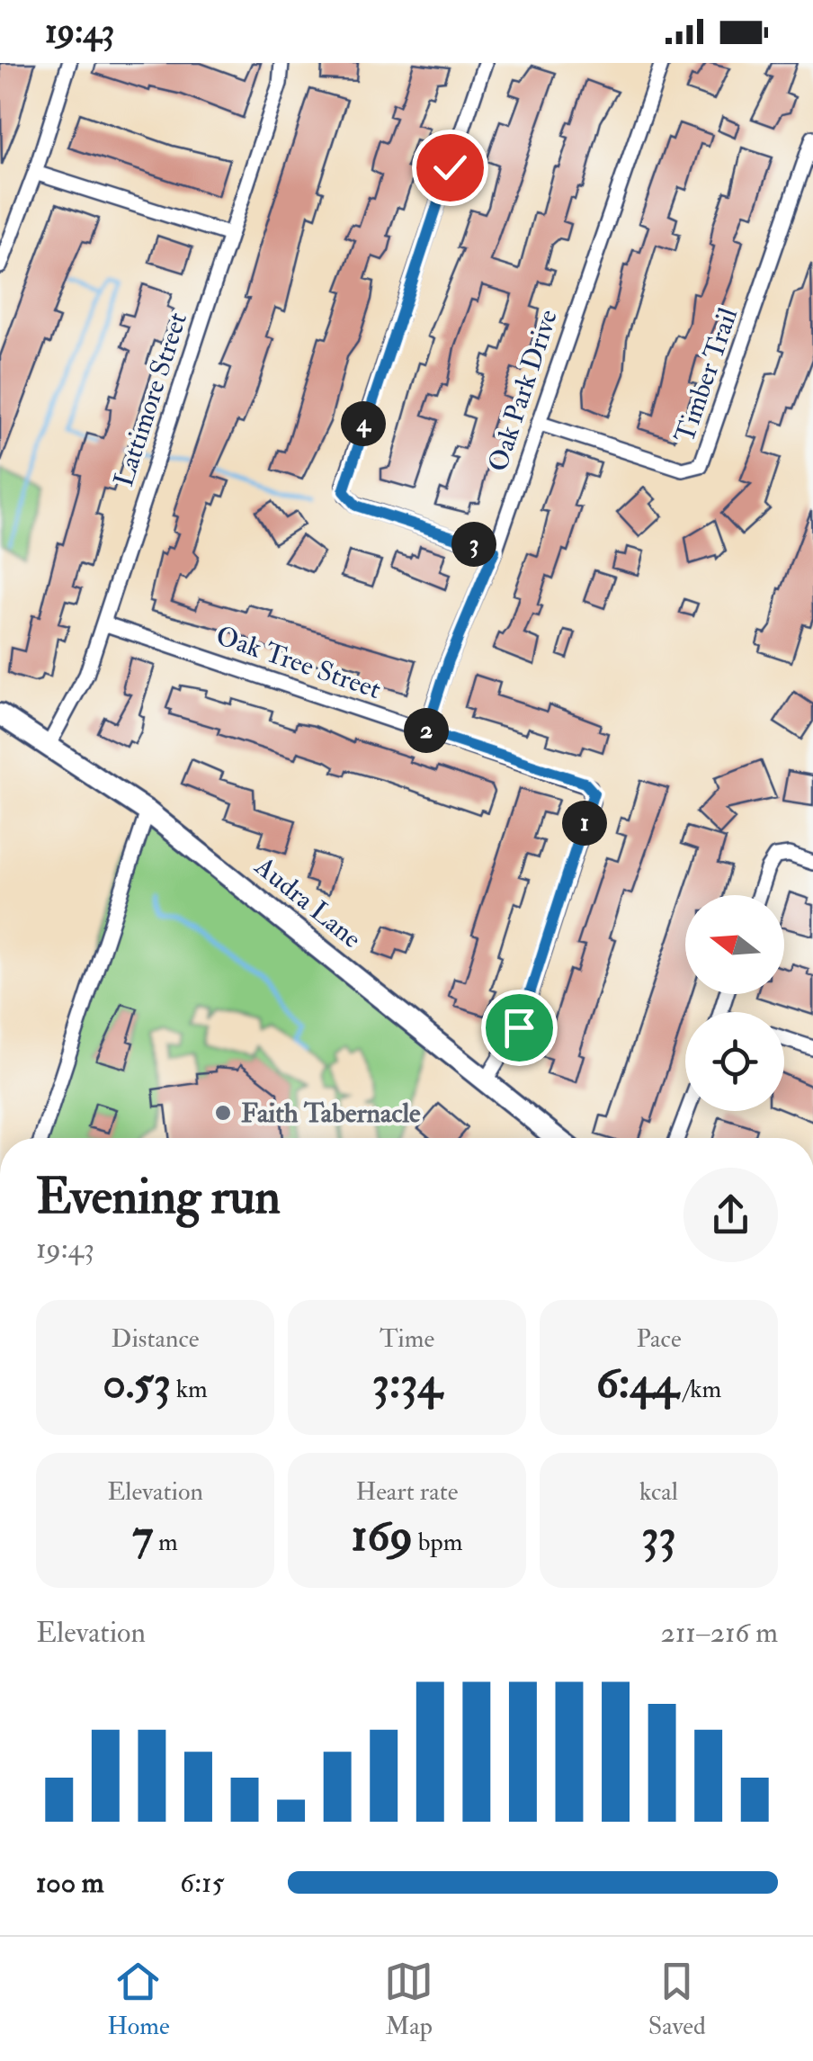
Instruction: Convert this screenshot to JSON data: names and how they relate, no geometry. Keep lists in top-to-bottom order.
{
  "streets": {
    "street": [
      "Timber Trail",
      "Oak Park Drive",
      "Lattimore Street",
      "Oak Tree Street",
      "Audra Lane"
    ]
  },
  "crossings": [
    ["Timber Trail", "Oak Park Drive"],
    ["Oak Park Drive", "Oak Tree Street"],
    ["Lattimore Street", "Oak Tree Street"],
    ["Lattimore Street", "Audra Lane"],
    ["Oak Tree Street", "Audra Lane"]
  ],
  "places": ["Faith Tabernacle"],
  "north": "left",
  "page": {
    "status": "19:43",
    "pins": [
      "4",
      "3",
      "2",
      "1"
    ],
    "heading": ["Evening run", "19:43"],
    "stats": [
      ["Distance", "0.53 km"],
      ["Time", "3:34"],
      ["Pace", "6:44 /km"],
      ["Elevation", "7 m"],
      ["Heart rate", "169 bpm"],
      ["kcal", "33"]
    ],
    "chart": ["Elevation", "211–216 m"],
    "list": [
      {
        "name": "100 m",
        "note": "6:15"
      }
    ],
    "tabs": ["Home", "Map", "Saved"]
  }
}
